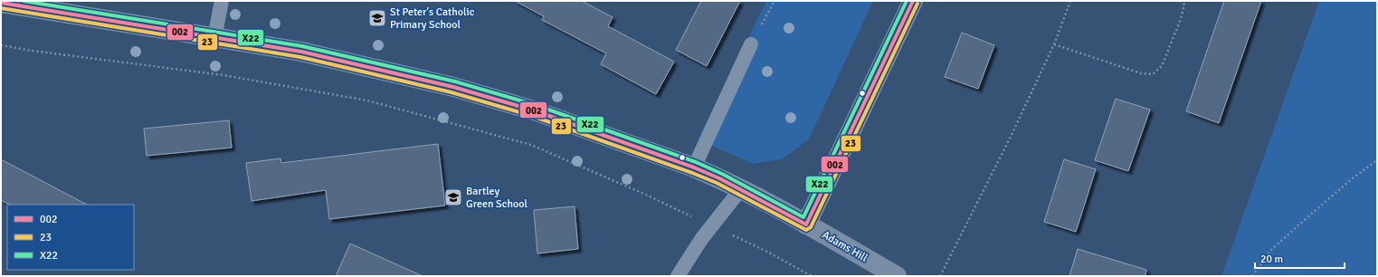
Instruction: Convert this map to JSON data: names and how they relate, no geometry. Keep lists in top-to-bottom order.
{
  "streets": {
    "street": ["Adams Hill"]
  },
  "places": {
    "school or university": ["St Peter's Catholic Primary School", "Bartley Green School"]
  },
  "lines": ["transit line 002", "transit line X22", "transit line 23"],
  "legend": ["002", "23", "X22"],
  "scale_bar": "20 m"
}
